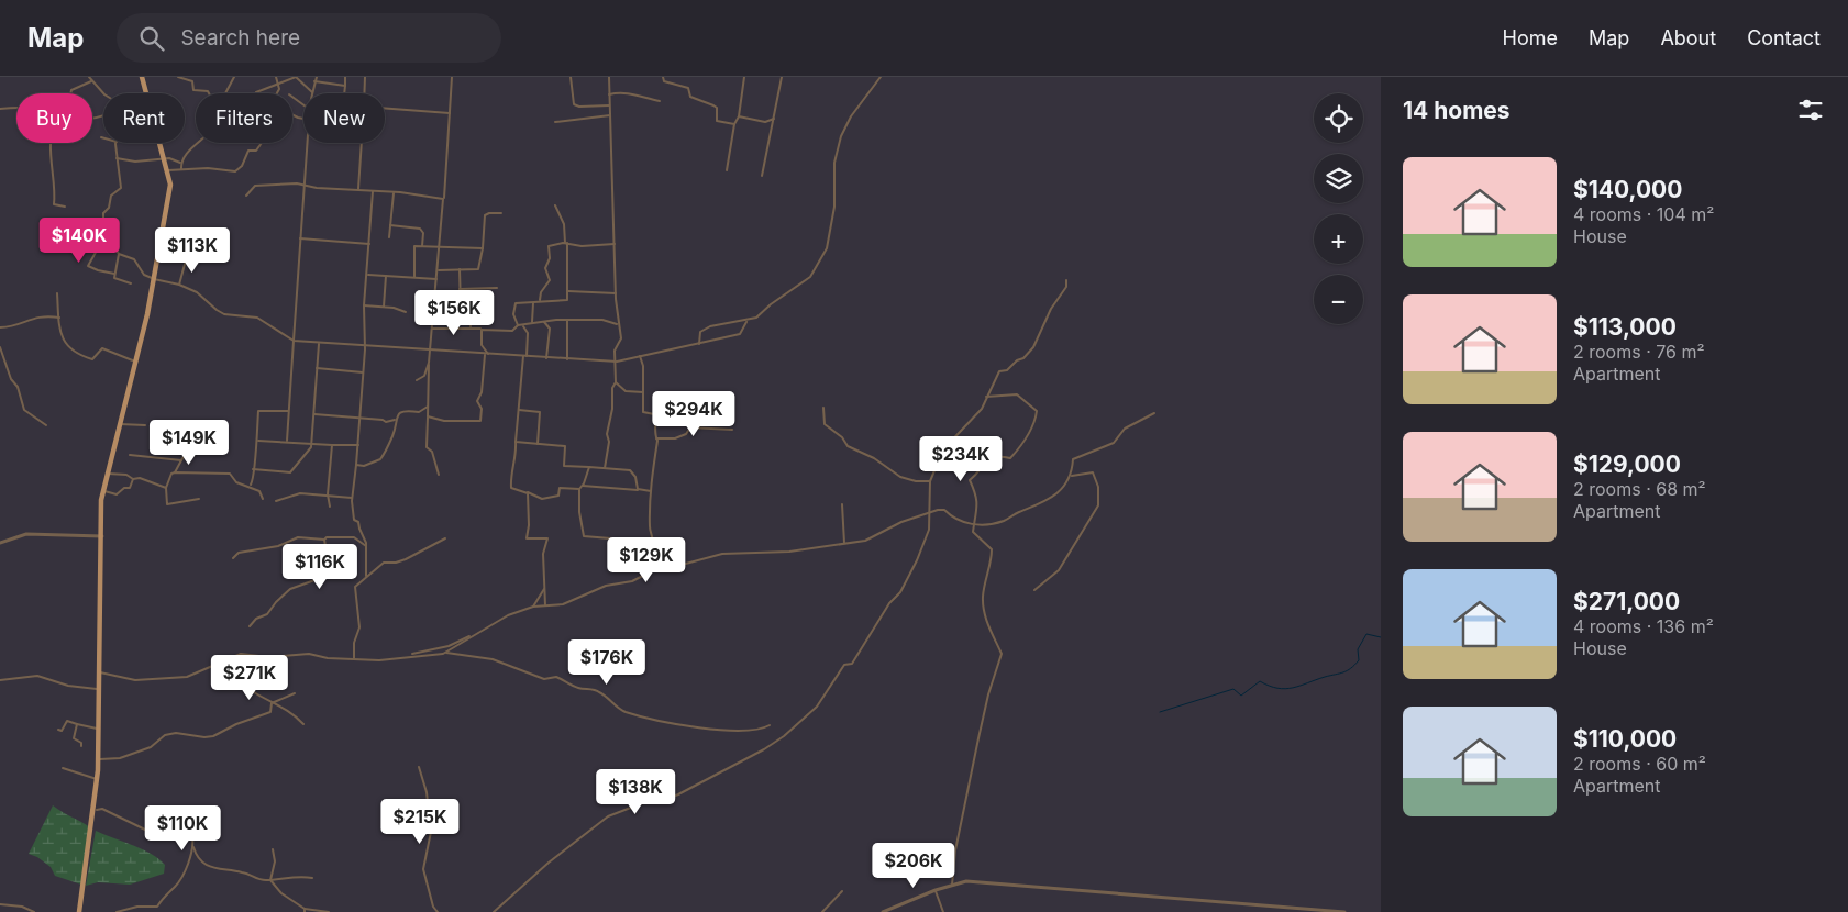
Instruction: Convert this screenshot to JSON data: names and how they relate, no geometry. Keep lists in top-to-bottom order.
{
  "page": {
    "header": "Map",
    "search": "Search here",
    "nav": [
      "Home",
      "Map",
      "About",
      "Contact"
    ],
    "heading": "14 homes",
    "map_buttons": ["+", "−"],
    "chip": [
      "Buy",
      "Rent",
      "Filters",
      "New"
    ],
    "list": [
      {
        "name": "$140,000",
        "note": "4 rooms · 104 m² · House"
      },
      {
        "name": "$113,000",
        "note": "2 rooms · 76 m² · Apartment"
      },
      {
        "name": "$129,000",
        "note": "2 rooms · 68 m² · Apartment"
      },
      {
        "name": "$271,000",
        "note": "4 rooms · 136 m² · House"
      },
      {
        "name": "$110,000",
        "note": "2 rooms · 60 m² · Apartment"
      }
    ],
    "price": [
      "$140K",
      "$113K",
      "$156K",
      "$294K",
      "$149K",
      "$234K",
      "$129K",
      "$116K",
      "$176K",
      "$271K",
      "$138K",
      "$215K",
      "$110K",
      "$206K"
    ]
  }
}
